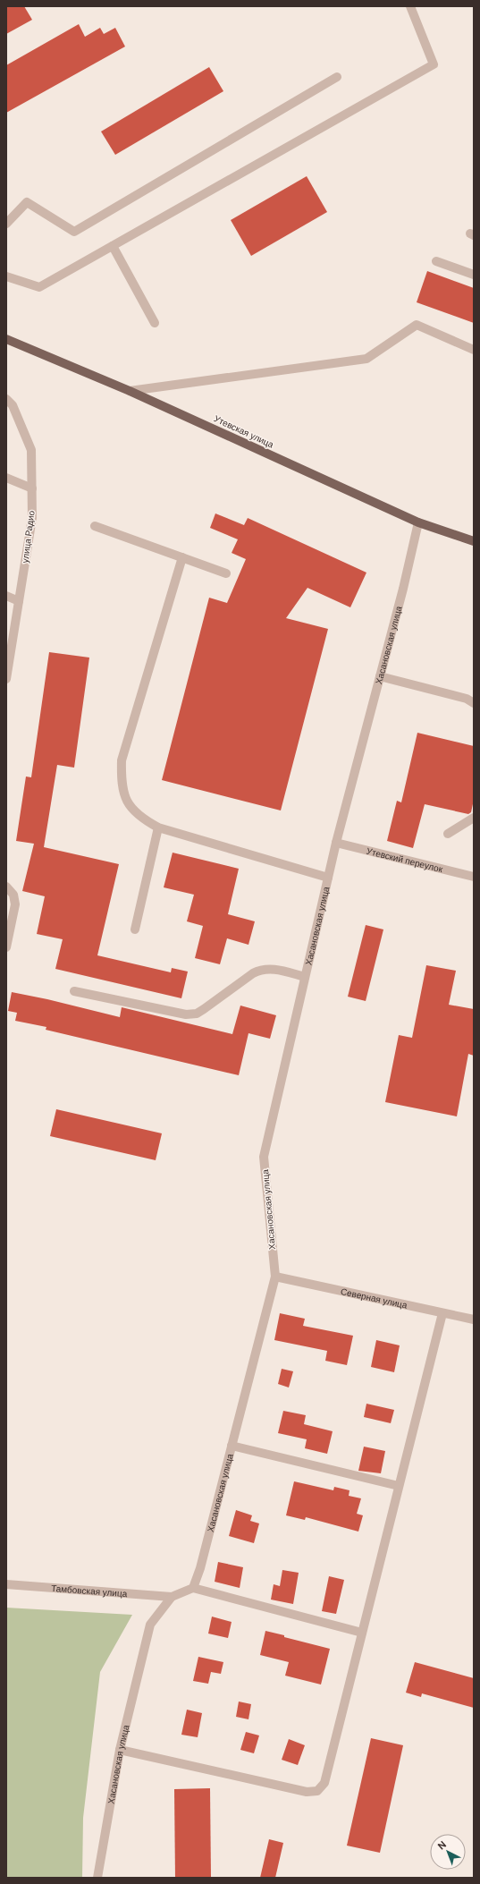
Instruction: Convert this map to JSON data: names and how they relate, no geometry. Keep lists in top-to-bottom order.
{
  "streets": {
    "main road": ["Утевская улица"],
    "street": [
      "улица Радио",
      "Хасановская улица",
      "Утевский переулок",
      "Северная улица",
      "Тамбовская улица"
    ]
  },
  "crossings": [
    ["Утевская улица", "Хасановская улица"],
    ["Хасановская улица", "Утевский переулок"],
    ["Хасановская улица", "Северная улица"],
    ["Хасановская улица", "Тамбовская улица"]
  ],
  "north": "top left"
}
